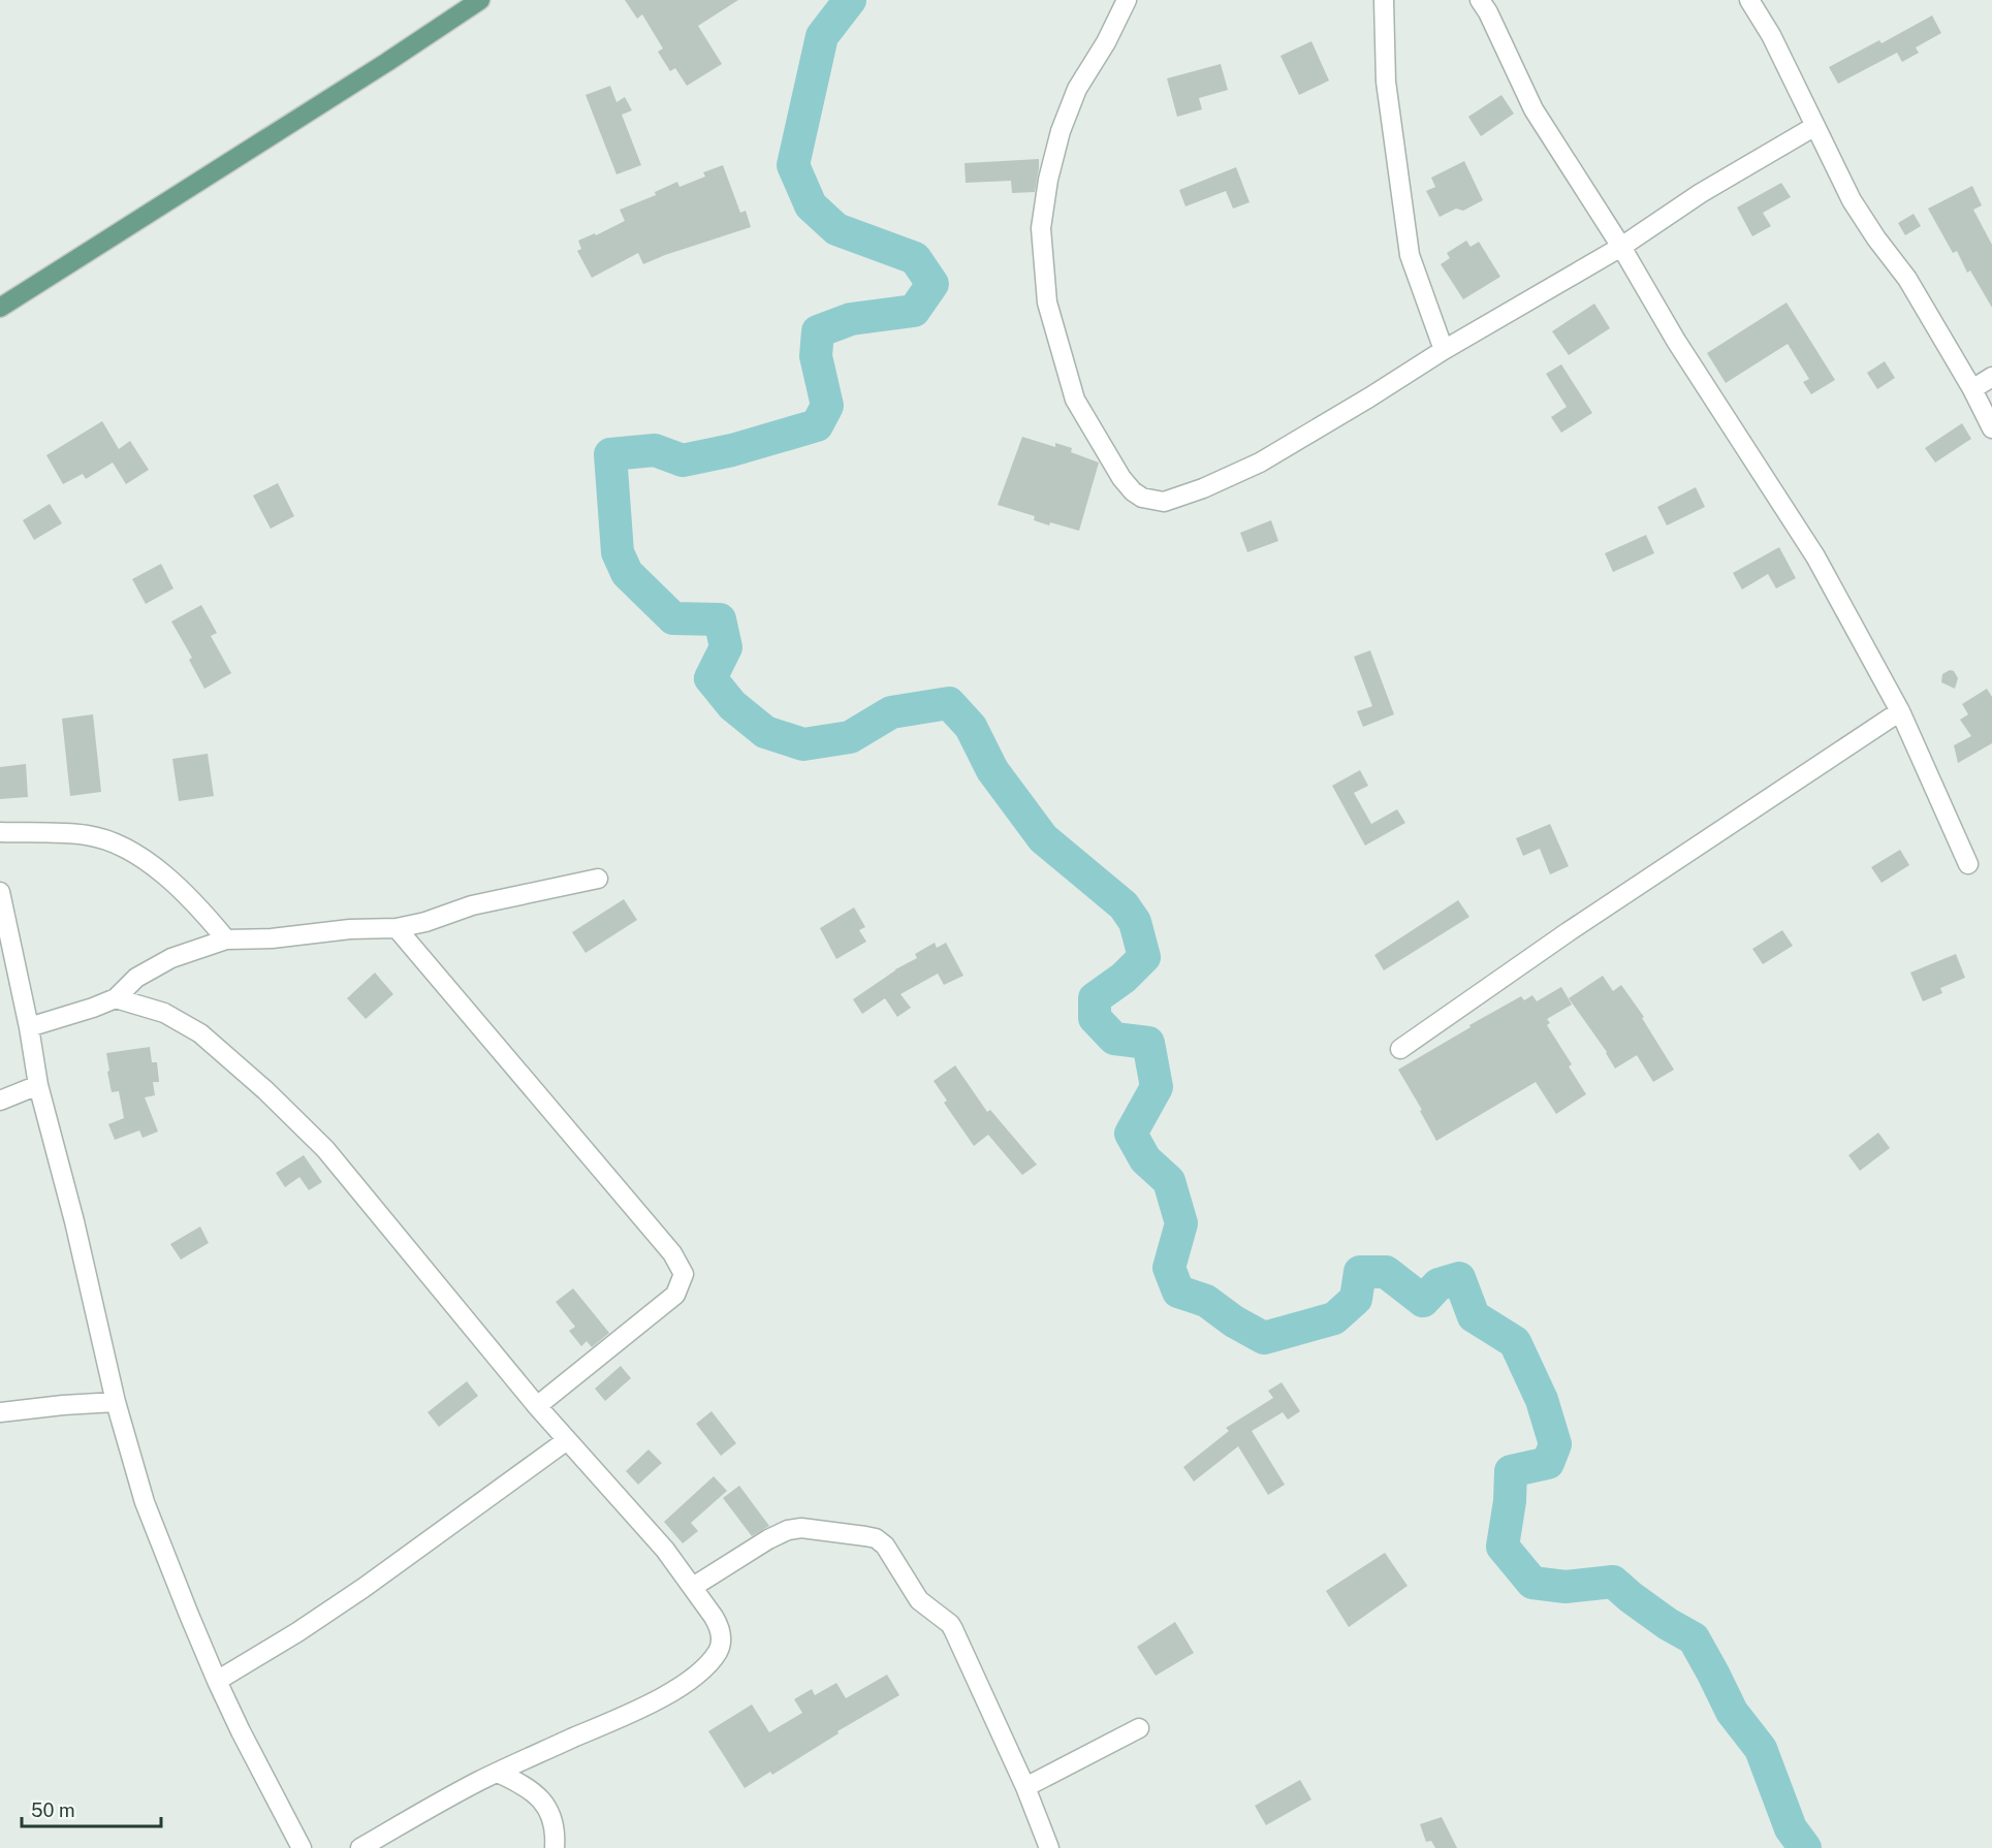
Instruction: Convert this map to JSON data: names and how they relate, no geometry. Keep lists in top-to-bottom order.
{
  "scale_bar": "50 m"
}
